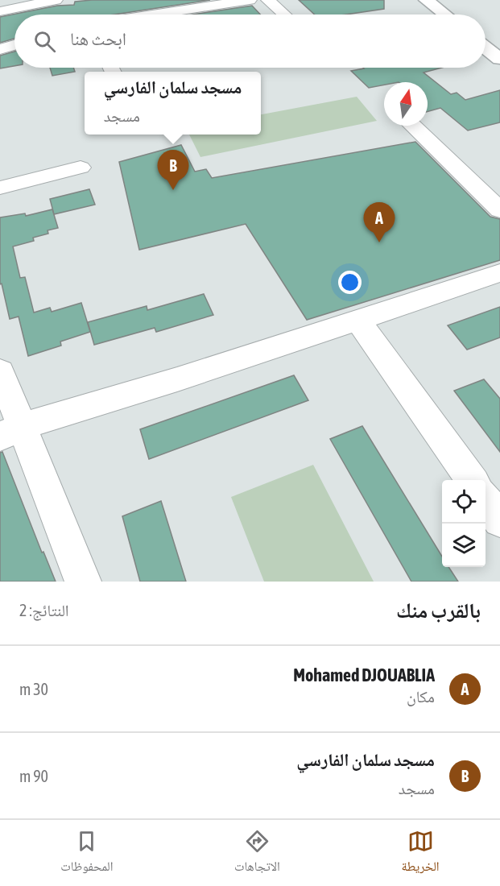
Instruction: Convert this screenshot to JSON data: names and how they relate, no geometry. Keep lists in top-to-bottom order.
{
  "north": "top",
  "page": {
    "search": "ابحث هنا",
    "popup": ["مسجد سلمان الفارسي", "مسجد"],
    "pins": ["B", "A"],
    "heading": ["بالقرب منك", "النتائج: 2"],
    "list": [
      {
        "mark": "A",
        "name": "Mohamed DJOUABLIA",
        "note": "مكان",
        "value": "30 m"
      },
      {
        "mark": "B",
        "name": "مسجد سلمان الفارسي",
        "note": "مسجد",
        "value": "90 m"
      }
    ],
    "nav": ["الخريطة", "الاتجاهات", "المحفوظات"]
  }
}
